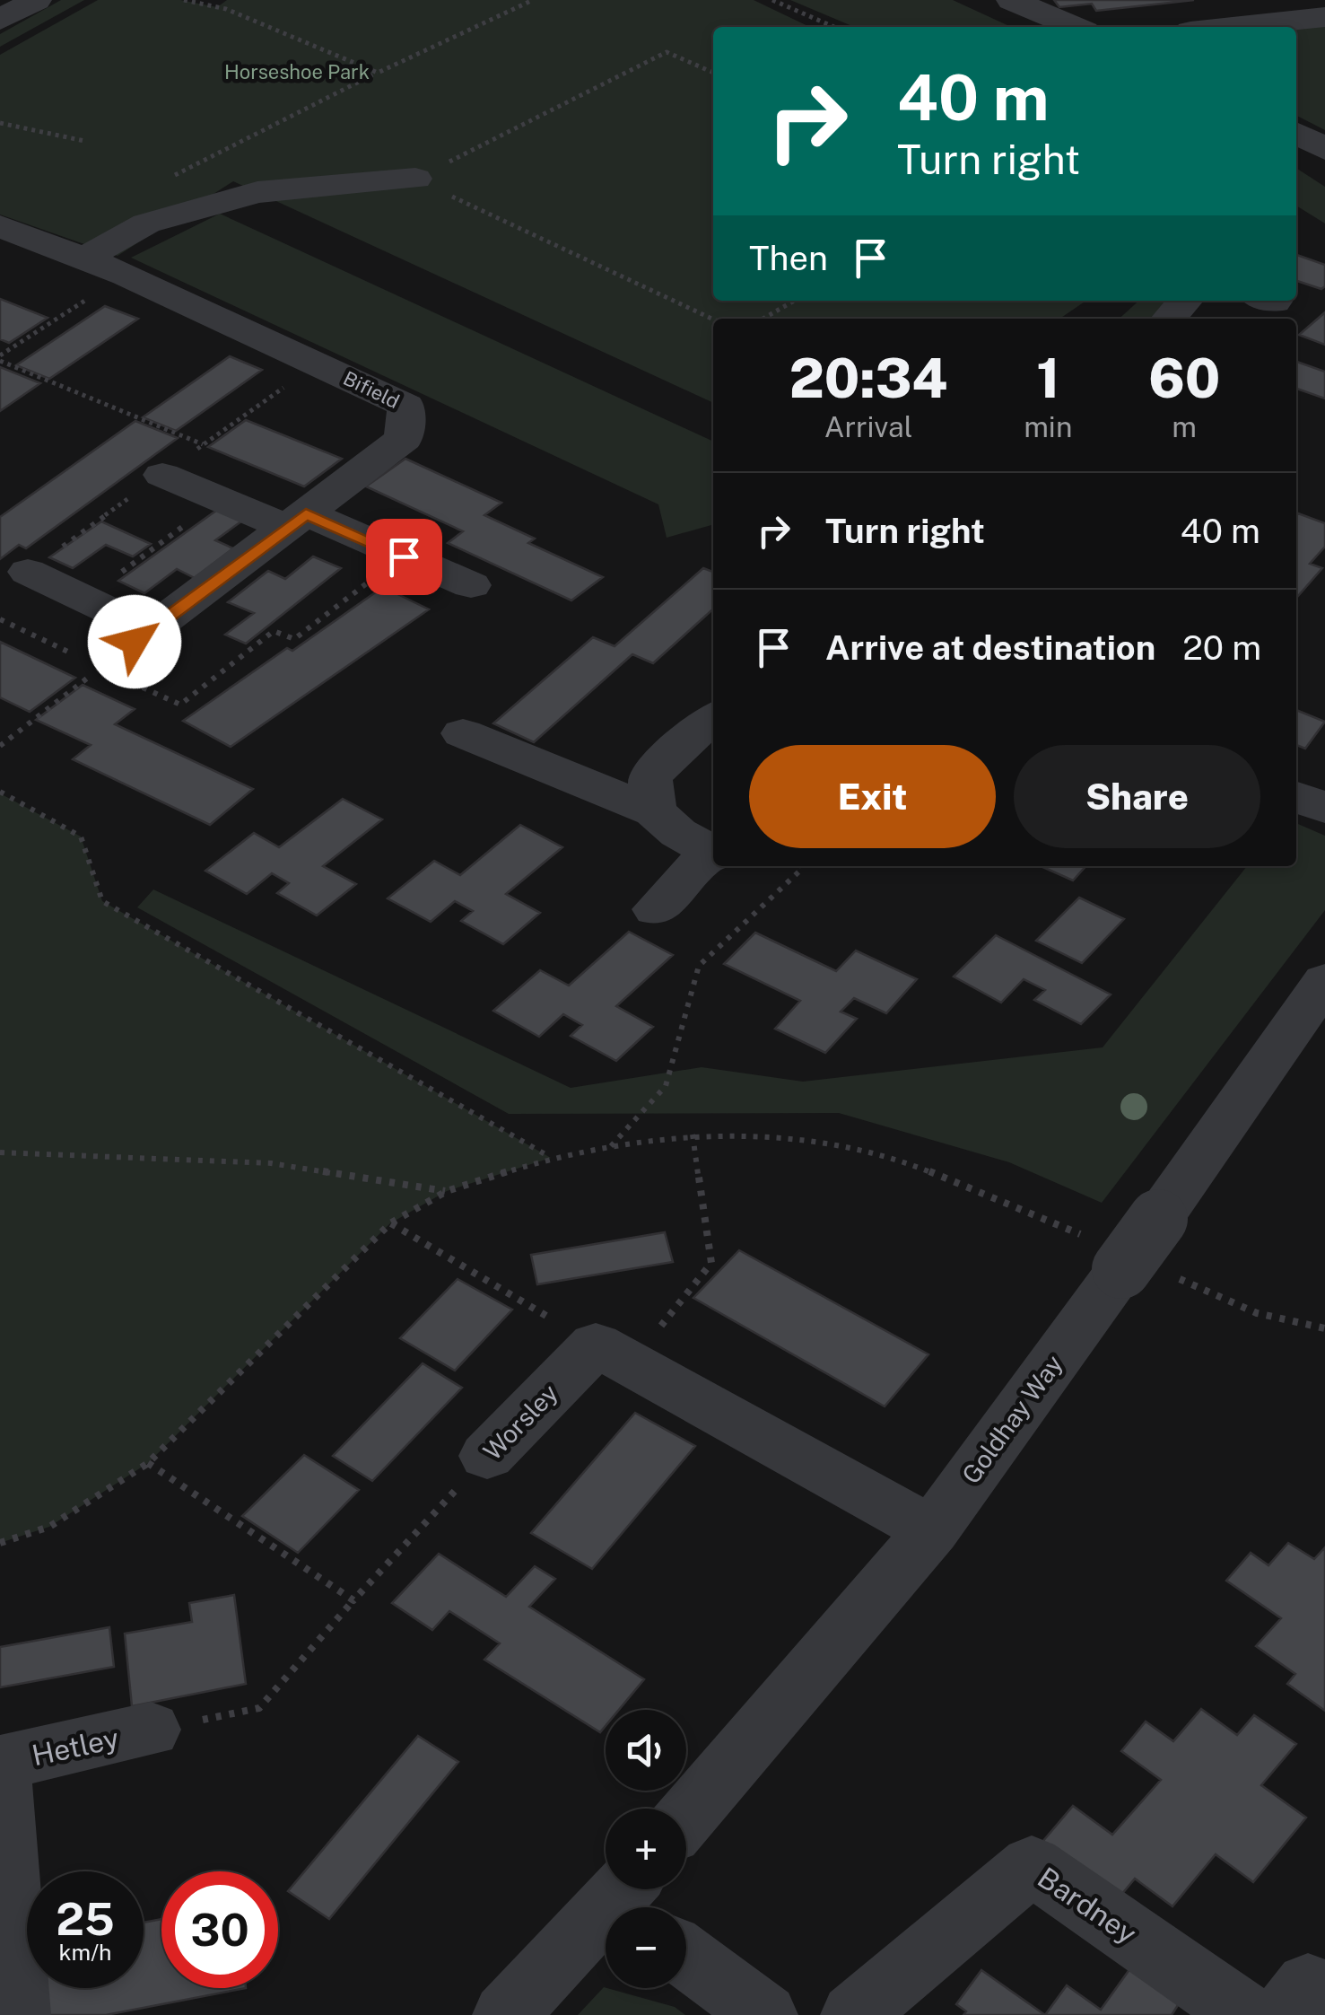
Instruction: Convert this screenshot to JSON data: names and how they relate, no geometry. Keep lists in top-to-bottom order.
{
  "streets": {
    "street": [
      "Bifield",
      "Goldhay Way",
      "Worsley",
      "Hetley",
      "Bardney"
    ]
  },
  "crossings": [
    ["Worsley", "Hetley"]
  ],
  "parks": ["Horseshoe Park"],
  "page": {
    "turn": ["40 m", "Turn right"],
    "then": "Then",
    "eta": [
      "20:34",
      "Arrival",
      "1",
      "min",
      "60",
      "m"
    ],
    "list": [
      {
        "name": "Turn right",
        "value": "40 m"
      },
      {
        "name": "Arrive at destination",
        "value": "20 m"
      }
    ],
    "buttons": ["Exit", "Share"],
    "map_buttons": ["+", "−"],
    "speed": "25 km/h",
    "limit": "30"
  }
}
